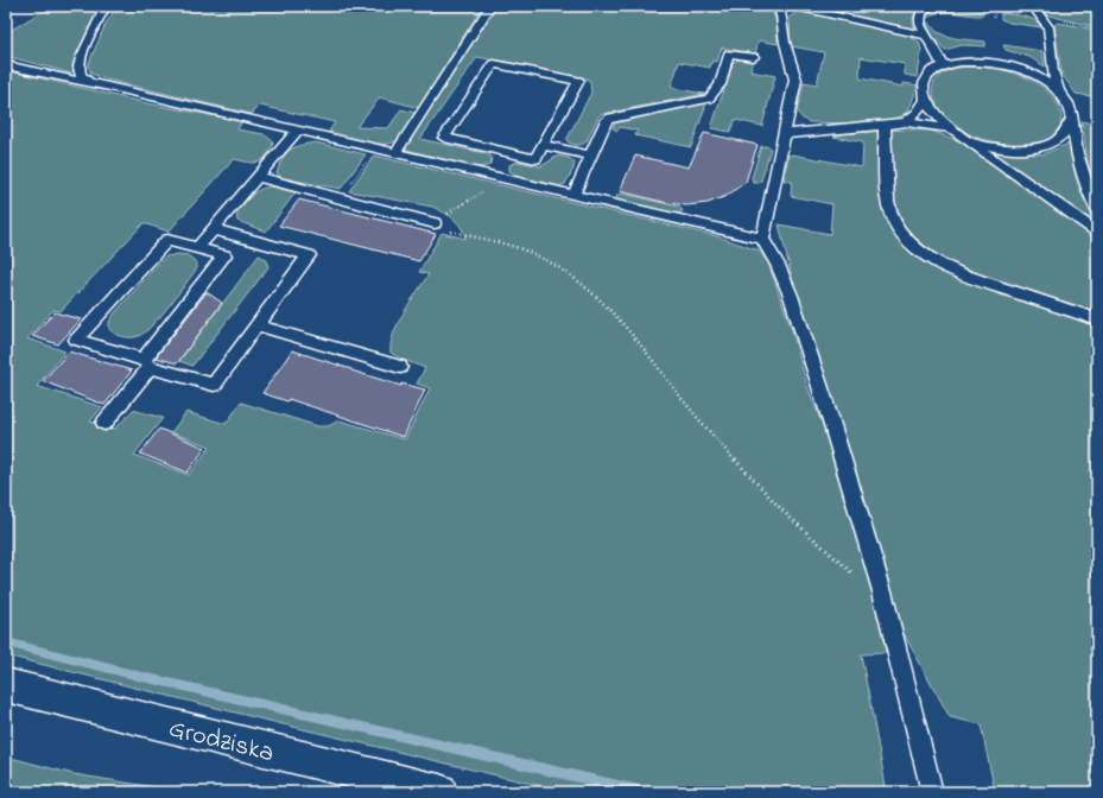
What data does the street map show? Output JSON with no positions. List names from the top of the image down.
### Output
{
  "streets": {
    "main road": ["Grodziska"]
  }
}
